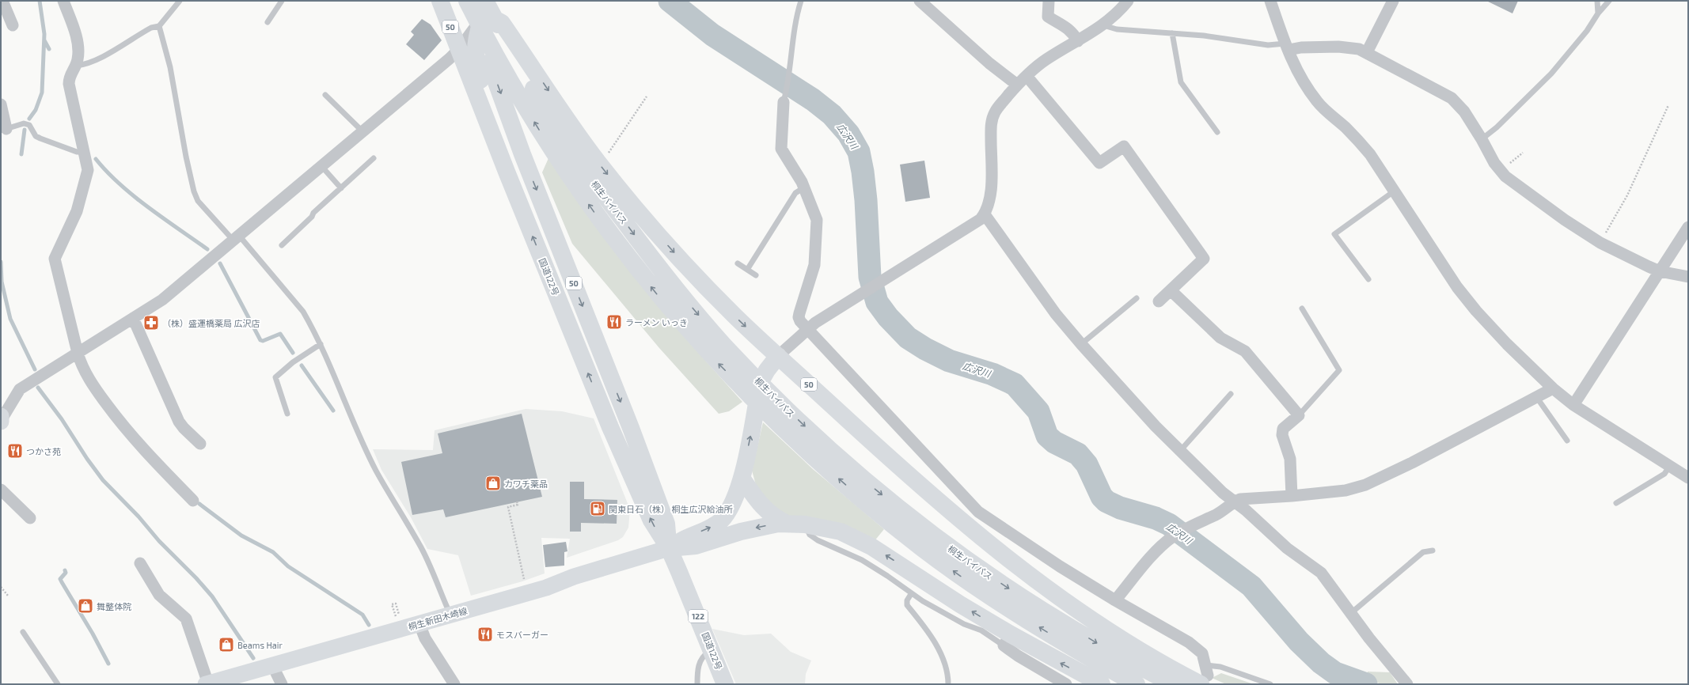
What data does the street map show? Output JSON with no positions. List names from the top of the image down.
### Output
{
  "streets": {
    "highway": [
      "50",
      "桐生バイパス",
      "国道122号",
      "122"
    ],
    "main road": ["桐生新田木崎線"]
  },
  "crossings": [
    ["50", "桐生バイパス"],
    ["50", "国道122号"],
    ["桐生バイパス", "国道122号"],
    ["国道122号", "桐生新田木崎線"]
  ],
  "water": ["広沢川"],
  "places": {
    "restaurant": ["ラーメン いっき", "つかさ苑", "モスバーガー"],
    "pharmacy": ["（株）盛運橋薬局 広沢店"],
    "shop": ["カワチ薬品", "舞整体院", "Beams Hair"],
    "fuel station": ["関東日石（株） 桐生広沢給油所"]
  }
}
